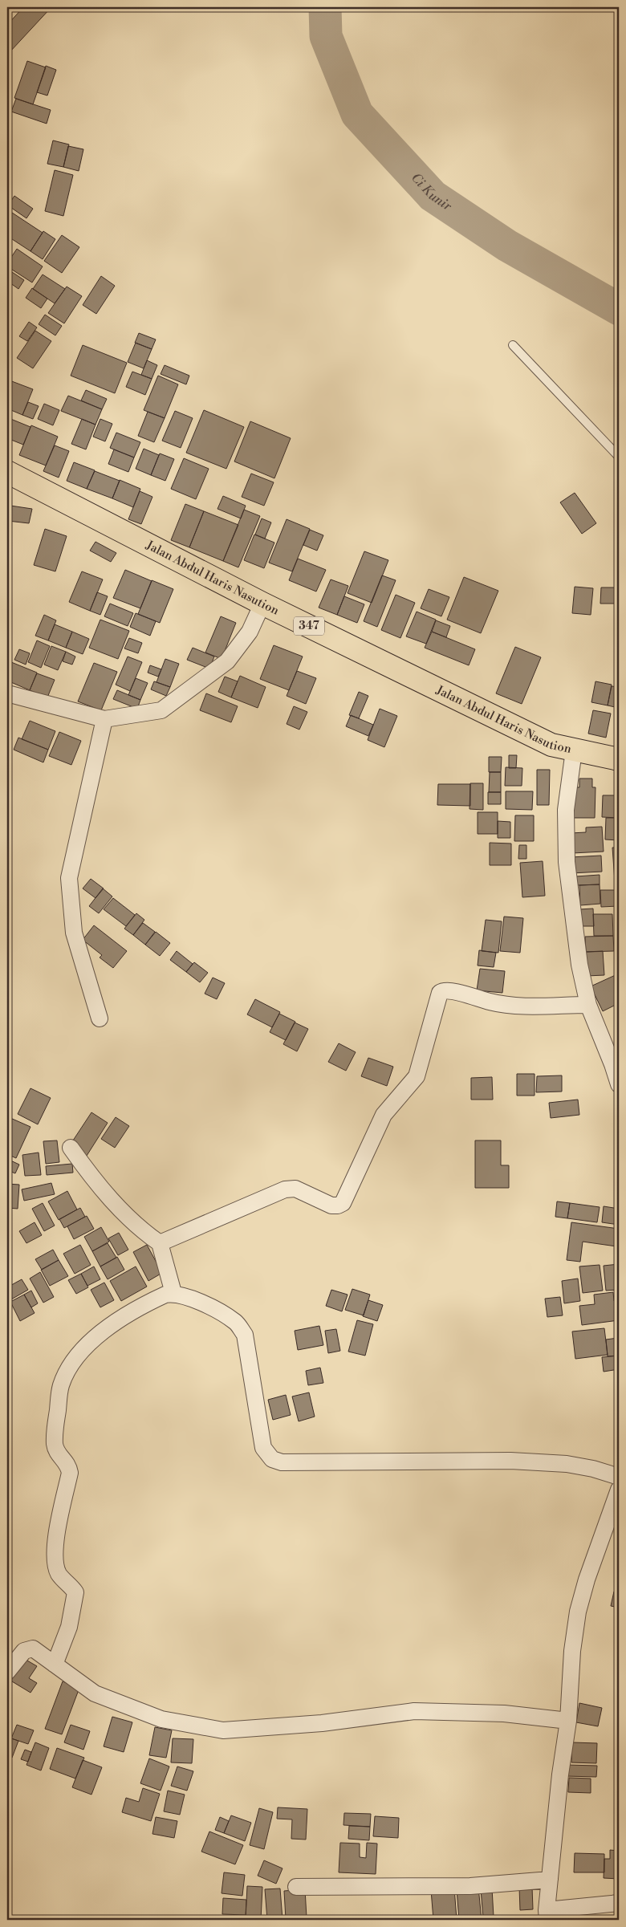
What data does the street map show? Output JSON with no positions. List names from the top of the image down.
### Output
{
  "streets": {
    "main road": ["Jalan Abdul Haris Nasution", "347"]
  },
  "water": ["Ci Kunir"]
}
